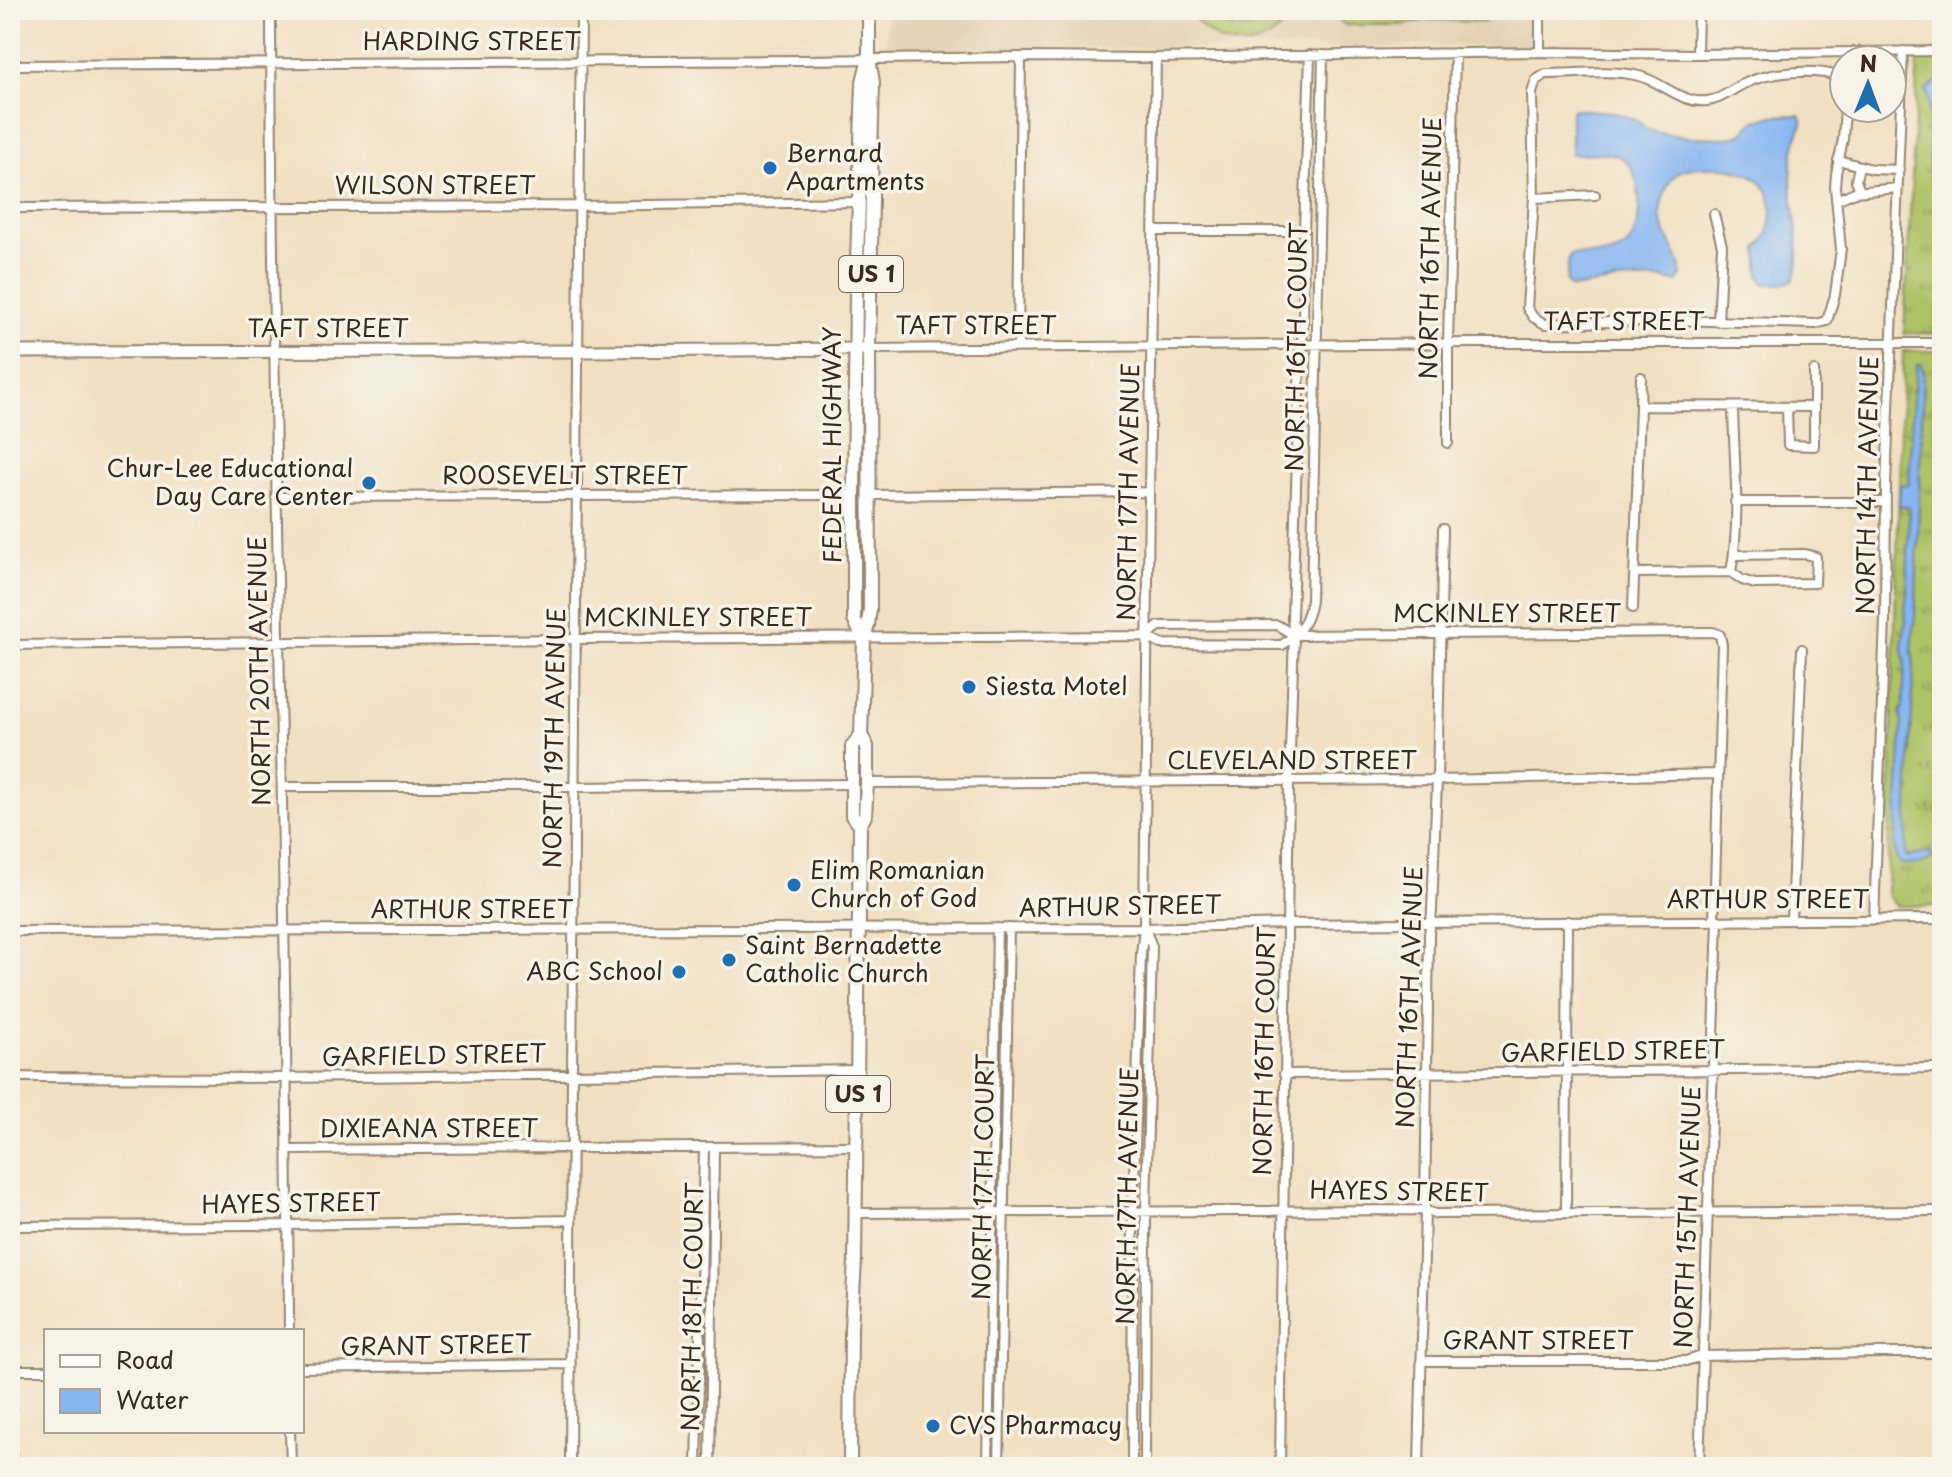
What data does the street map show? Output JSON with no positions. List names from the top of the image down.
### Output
{
  "streets": {
    "main road": ["US 1", "FEDERAL HIGHWAY"],
    "street": [
      "HARDING STREET",
      "WILSON STREET",
      "NORTH 16TH AVENUE",
      "TAFT STREET",
      "NORTH 16TH COURT",
      "ROOSEVELT STREET",
      "NORTH 14TH AVENUE",
      "NORTH 17TH AVENUE",
      "MCKINLEY STREET",
      "NORTH 20TH AVENUE",
      "NORTH 19TH AVENUE",
      "CLEVELAND STREET",
      "ARTHUR STREET",
      "GARFIELD STREET",
      "DIXIEANA STREET",
      "NORTH 17TH COURT",
      "HAYES STREET",
      "NORTH 15TH AVENUE",
      "NORTH 18TH COURT",
      "GRANT STREET"
    ]
  },
  "crossings": [
    ["HARDING STREET", "NORTH 16TH AVENUE"],
    ["HARDING STREET", "NORTH 16TH COURT"],
    ["HARDING STREET", "FEDERAL HIGHWAY"],
    ["HARDING STREET", "NORTH 17TH AVENUE"],
    ["HARDING STREET", "NORTH 20TH AVENUE"],
    ["HARDING STREET", "NORTH 19TH AVENUE"],
    ["WILSON STREET", "FEDERAL HIGHWAY"],
    ["WILSON STREET", "NORTH 20TH AVENUE"],
    ["WILSON STREET", "NORTH 19TH AVENUE"],
    ["NORTH 16TH AVENUE", "TAFT STREET"],
    ["NORTH 16TH AVENUE", "MCKINLEY STREET"],
    ["NORTH 16TH AVENUE", "CLEVELAND STREET"],
    ["NORTH 16TH AVENUE", "ARTHUR STREET"],
    ["NORTH 16TH AVENUE", "GARFIELD STREET"],
    ["NORTH 16TH AVENUE", "HAYES STREET"],
    ["NORTH 16TH AVENUE", "GRANT STREET"],
    ["US 1", "FEDERAL HIGHWAY"],
    ["US 1", "ARTHUR STREET"],
    ["US 1", "GARFIELD STREET"],
    ["US 1", "DIXIEANA STREET"],
    ["US 1", "HAYES STREET"],
    ["TAFT STREET", "NORTH 16TH COURT"],
    ["TAFT STREET", "FEDERAL HIGHWAY"],
    ["TAFT STREET", "NORTH 14TH AVENUE"],
    ["TAFT STREET", "NORTH 17TH AVENUE"],
    ["TAFT STREET", "NORTH 20TH AVENUE"],
    ["TAFT STREET", "NORTH 19TH AVENUE"],
    ["NORTH 16TH COURT", "MCKINLEY STREET"],
    ["NORTH 16TH COURT", "CLEVELAND STREET"],
    ["NORTH 16TH COURT", "ARTHUR STREET"],
    ["NORTH 16TH COURT", "GARFIELD STREET"],
    ["NORTH 16TH COURT", "HAYES STREET"],
    ["FEDERAL HIGHWAY", "ROOSEVELT STREET"],
    ["FEDERAL HIGHWAY", "MCKINLEY STREET"],
    ["FEDERAL HIGHWAY", "CLEVELAND STREET"],
    ["ROOSEVELT STREET", "NORTH 20TH AVENUE"],
    ["ROOSEVELT STREET", "NORTH 19TH AVENUE"],
    ["NORTH 14TH AVENUE", "ARTHUR STREET"],
    ["NORTH 17TH AVENUE", "MCKINLEY STREET"],
    ["NORTH 17TH AVENUE", "CLEVELAND STREET"],
    ["NORTH 17TH AVENUE", "ARTHUR STREET"],
    ["NORTH 17TH AVENUE", "HAYES STREET"],
    ["MCKINLEY STREET", "NORTH 20TH AVENUE"],
    ["MCKINLEY STREET", "NORTH 19TH AVENUE"],
    ["MCKINLEY STREET", "NORTH 15TH AVENUE"],
    ["NORTH 20TH AVENUE", "ARTHUR STREET"],
    ["NORTH 20TH AVENUE", "GARFIELD STREET"],
    ["NORTH 20TH AVENUE", "DIXIEANA STREET"],
    ["NORTH 20TH AVENUE", "HAYES STREET"],
    ["NORTH 19TH AVENUE", "ARTHUR STREET"],
    ["NORTH 19TH AVENUE", "GARFIELD STREET"],
    ["NORTH 19TH AVENUE", "DIXIEANA STREET"],
    ["NORTH 19TH AVENUE", "HAYES STREET"],
    ["NORTH 19TH AVENUE", "GRANT STREET"],
    ["CLEVELAND STREET", "NORTH 15TH AVENUE"],
    ["ARTHUR STREET", "NORTH 17TH COURT"],
    ["ARTHUR STREET", "NORTH 15TH AVENUE"],
    ["GARFIELD STREET", "NORTH 15TH AVENUE"],
    ["DIXIEANA STREET", "NORTH 18TH COURT"],
    ["NORTH 17TH COURT", "HAYES STREET"],
    ["HAYES STREET", "NORTH 15TH AVENUE"],
    ["NORTH 15TH AVENUE", "GRANT STREET"]
  ],
  "places": [
    "Bernard Apartments",
    "Chur-Lee Educational Day Care Center",
    "Siesta Motel",
    "Elim Romanian Church of God",
    "Saint Bernadette Catholic Church",
    "ABC School",
    "CVS Pharmacy"
  ],
  "legend": ["Road", "Water"],
  "north": "top"
}
